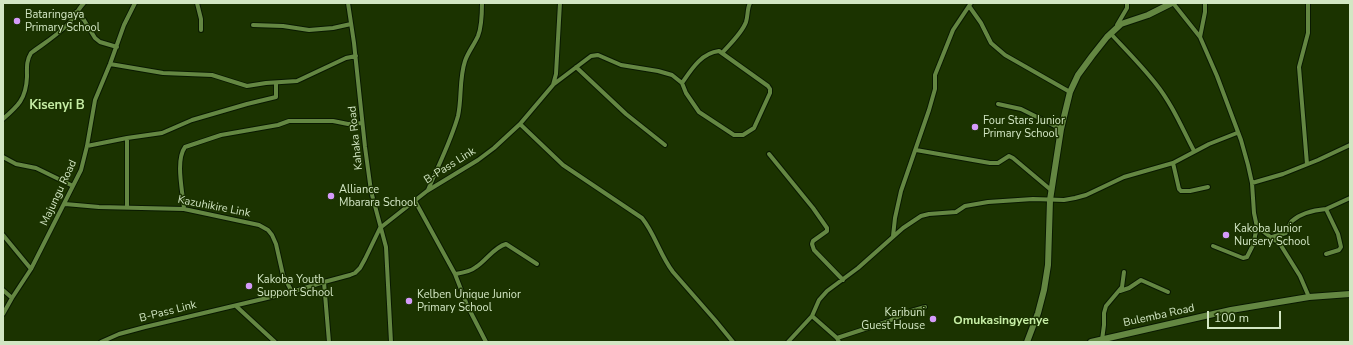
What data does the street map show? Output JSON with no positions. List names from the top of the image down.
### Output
{
  "streets": {
    "street": [
      "Kahaka Road",
      "B-Pass Link",
      "Majungu Road",
      "Kazuhikire Link",
      "Bulemba Road"
    ]
  },
  "crossings": [
    ["Kahaka Road", "B-Pass Link"],
    ["B-Pass Link", "Kazuhikire Link"],
    ["Majungu Road", "Kazuhikire Link"]
  ],
  "districts": ["Kisenyi B", "Omukasingyenye"],
  "places": [
    "Bataringaya Primary School",
    "Four Stars Junior Primary School",
    "Alliance Mbarara School",
    "Kakoba Junior Nursery School",
    "Kakoba Youth Support School",
    "Kelben Unique Junior Primary School",
    "Karibuni Guest House"
  ],
  "scale_bar": "100 m"
}
